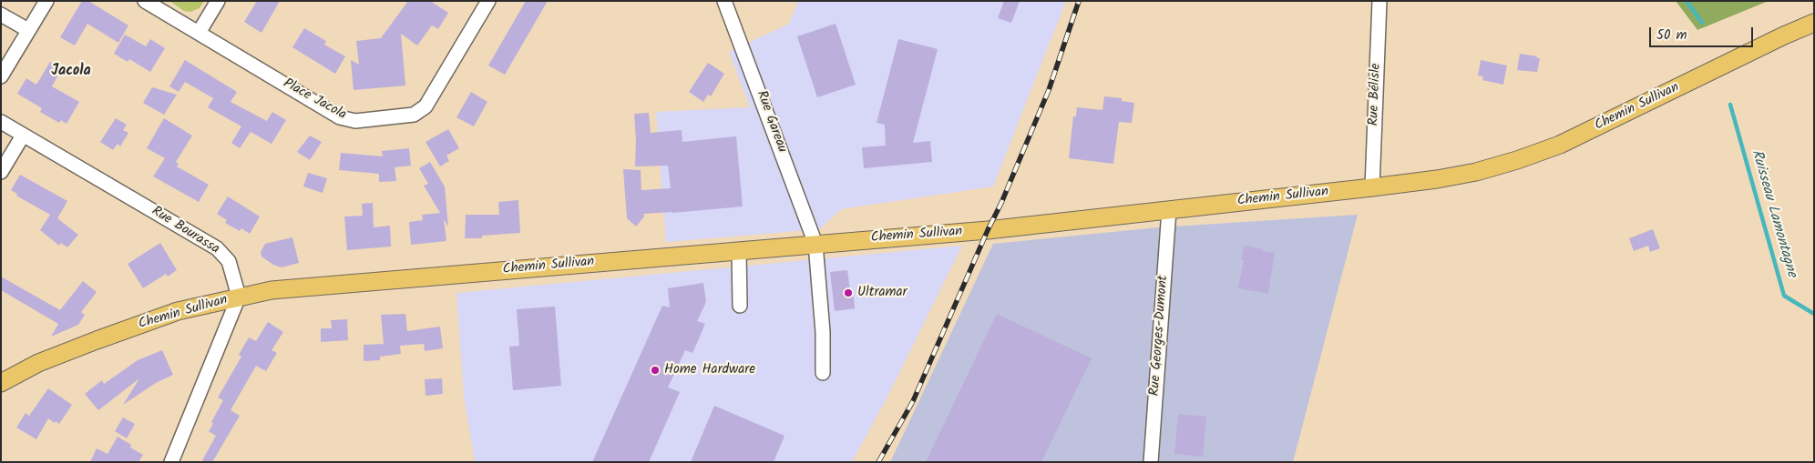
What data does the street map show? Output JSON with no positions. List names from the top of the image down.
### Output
{
  "streets": {
    "main road": ["Chemin Sullivan"],
    "street": [
      "Rue Bélisle",
      "Place Jacola",
      "Rue Gareau",
      "Rue Bourassa",
      "Rue Georges-Dumont"
    ]
  },
  "crossings": [
    ["Rue Bélisle", "Chemin Sullivan"],
    ["Chemin Sullivan", "Rue Gareau"],
    ["Chemin Sullivan", "Rue Bourassa"],
    ["Chemin Sullivan", "Rue Georges-Dumont"]
  ],
  "districts": ["Jacola"],
  "water": ["Ruisseau Lamontagne"],
  "places": ["Ultramar", "Home Hardware"],
  "scale_bar": "50 m"
}
